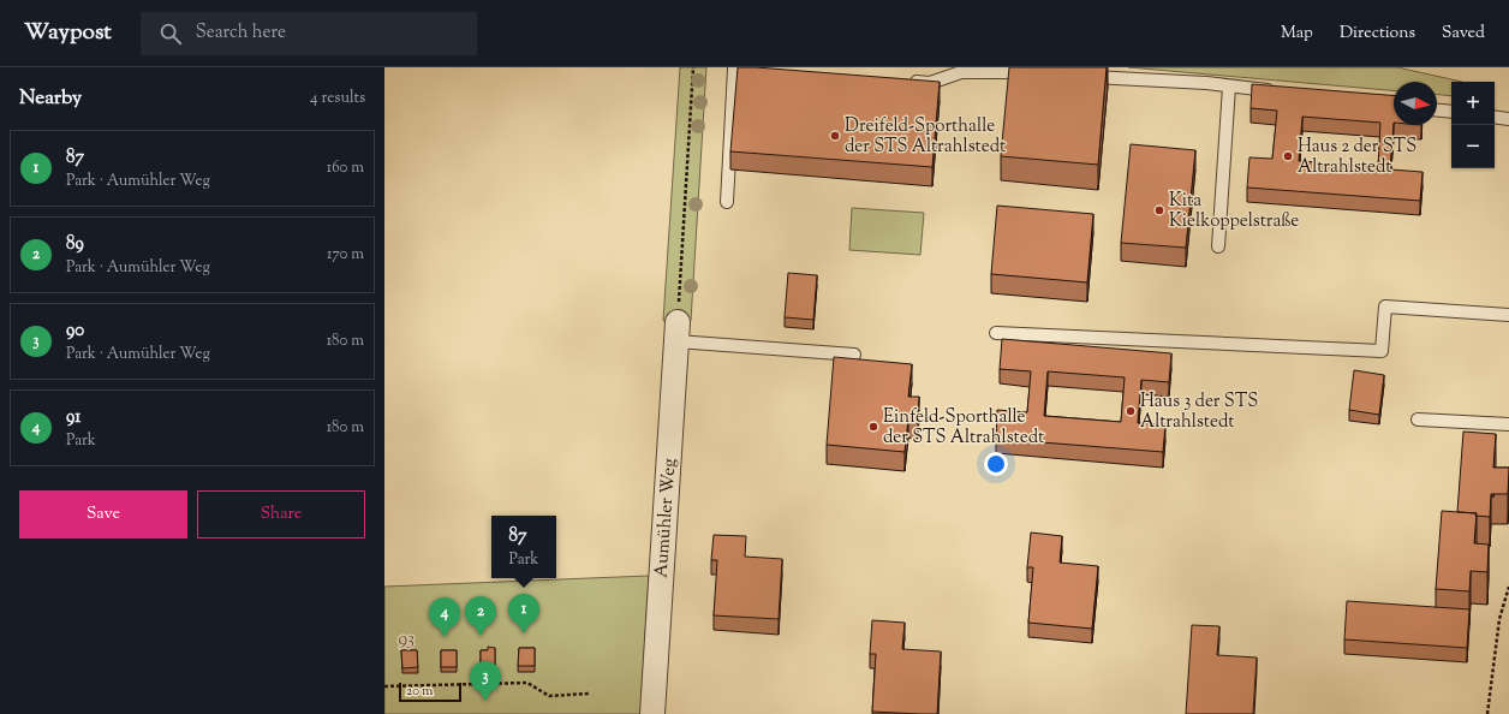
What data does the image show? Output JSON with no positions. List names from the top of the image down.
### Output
{
  "streets": {
    "street": ["Aumühler Weg"]
  },
  "parks": ["93"],
  "places": [
    "Dreifeld-Sporthalle der STS Altrahlstedt",
    "Haus 2 der STS Altrahlstedt",
    "Kita Kielkoppelstraße",
    "Haus 3 der STS Altrahlstedt",
    "Einfeld-Sporthalle der STS Altrahlstedt"
  ],
  "scale_bar": "20 m",
  "north": "right",
  "page": {
    "header": "Waypost",
    "search": "Search here",
    "nav": ["Map", "Directions", "Saved"],
    "heading": ["Nearby", "4 results"],
    "map_buttons": ["+", "−"],
    "list": [
      {
        "mark": "1",
        "name": "87",
        "note": "Park · Aumühler Weg",
        "value": "160 m"
      },
      {
        "mark": "2",
        "name": "89",
        "note": "Park · Aumühler Weg",
        "value": "170 m"
      },
      {
        "mark": "3",
        "name": "90",
        "note": "Park · Aumühler Weg",
        "value": "180 m"
      },
      {
        "mark": "4",
        "name": "91",
        "note": "Park",
        "value": "180 m"
      }
    ],
    "buttons": ["Save", "Share"],
    "popup": ["87", "Park"],
    "pins": [
      "1",
      "2",
      "4",
      "3"
    ],
    "scale": "20 m"
  }
}
